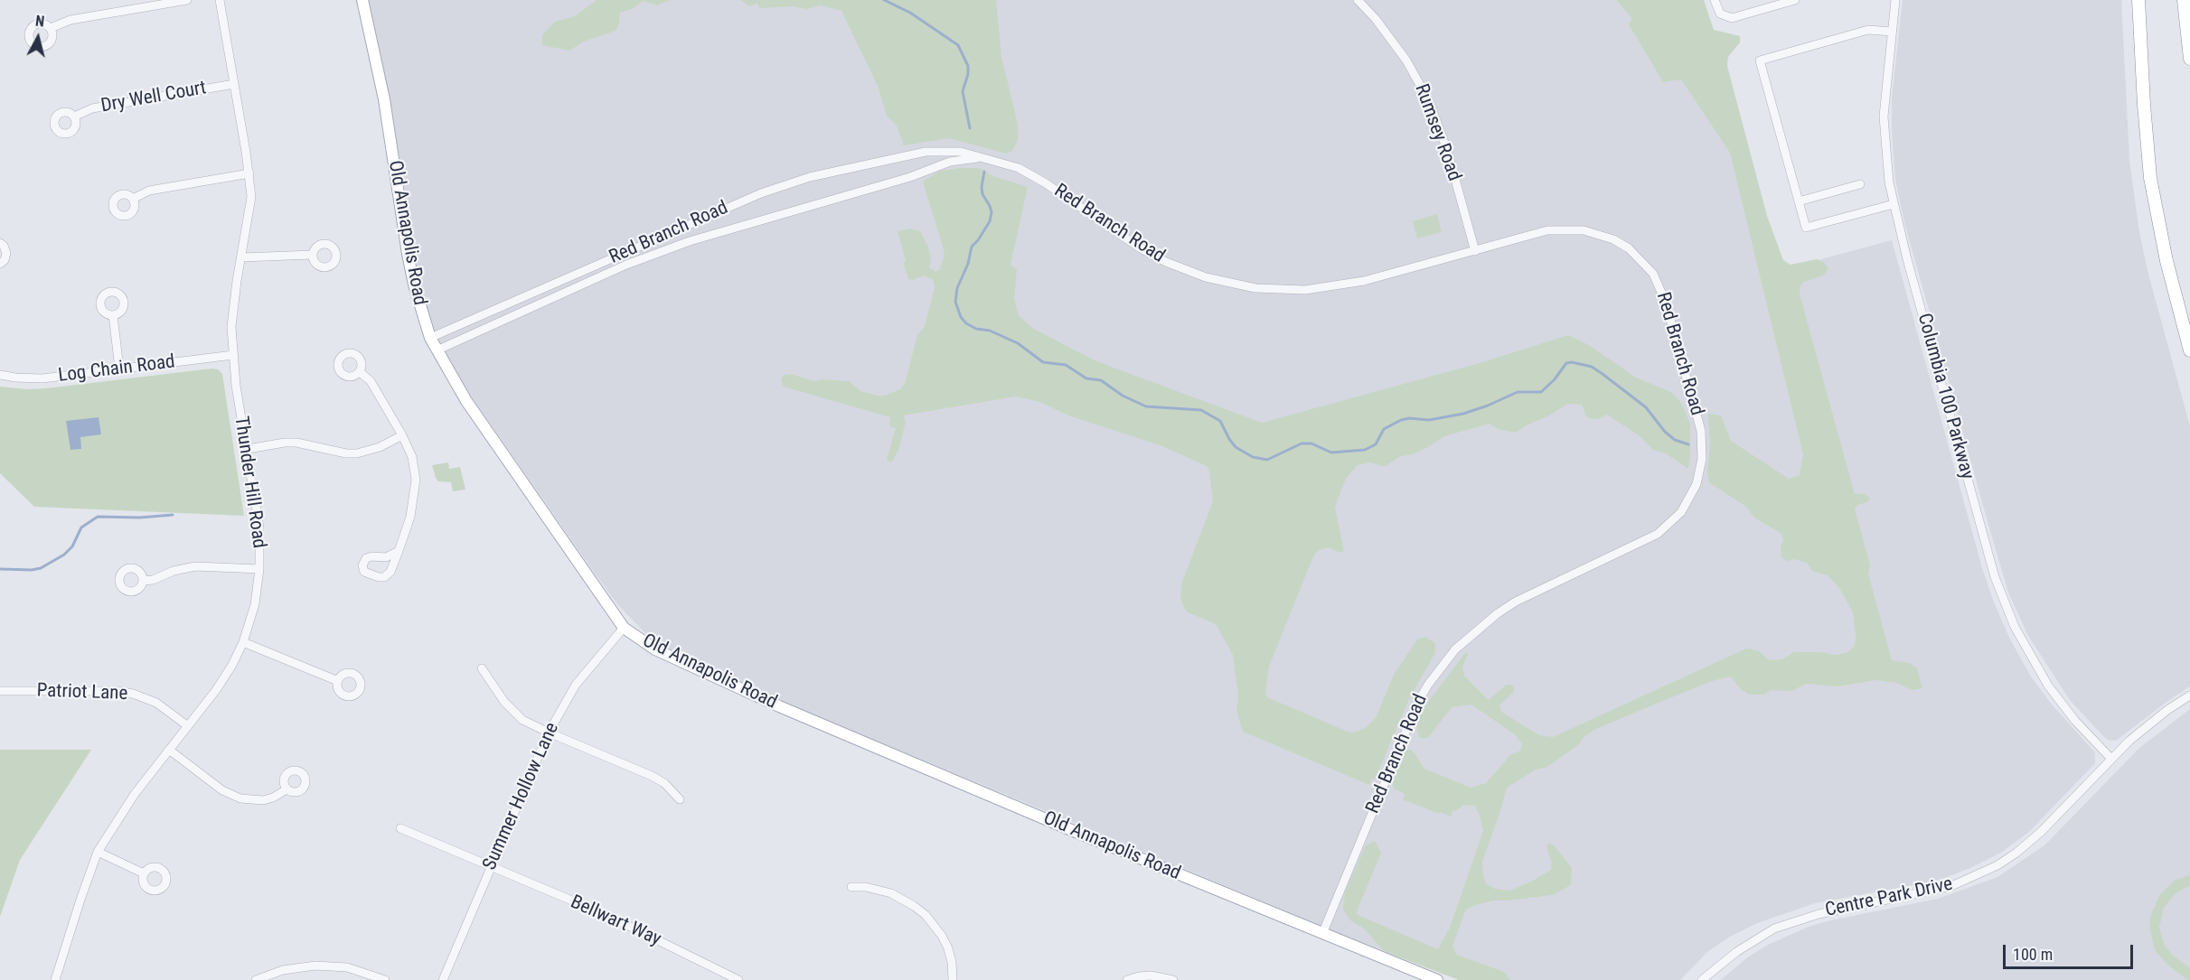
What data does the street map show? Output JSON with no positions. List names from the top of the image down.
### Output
{
  "streets": {
    "main road": ["Old Annapolis Road"],
    "street": [
      "Dry Well Court",
      "Rumsey Road",
      "Red Branch Road",
      "Log Chain Road",
      "Columbia 100 Parkway",
      "Thunder Hill Road",
      "Patriot Lane",
      "Summer Hollow Lane",
      "Centre Park Drive",
      "Bellwart Way"
    ]
  },
  "crossings": [
    ["Dry Well Court", "Thunder Hill Road"],
    ["Rumsey Road", "Red Branch Road"],
    ["Red Branch Road", "Old Annapolis Road"],
    ["Old Annapolis Road", "Summer Hollow Lane"],
    ["Log Chain Road", "Thunder Hill Road"],
    ["Columbia 100 Parkway", "Centre Park Drive"],
    ["Thunder Hill Road", "Patriot Lane"],
    ["Summer Hollow Lane", "Bellwart Way"]
  ],
  "scale_bar": "100 m",
  "north": "top"
}
